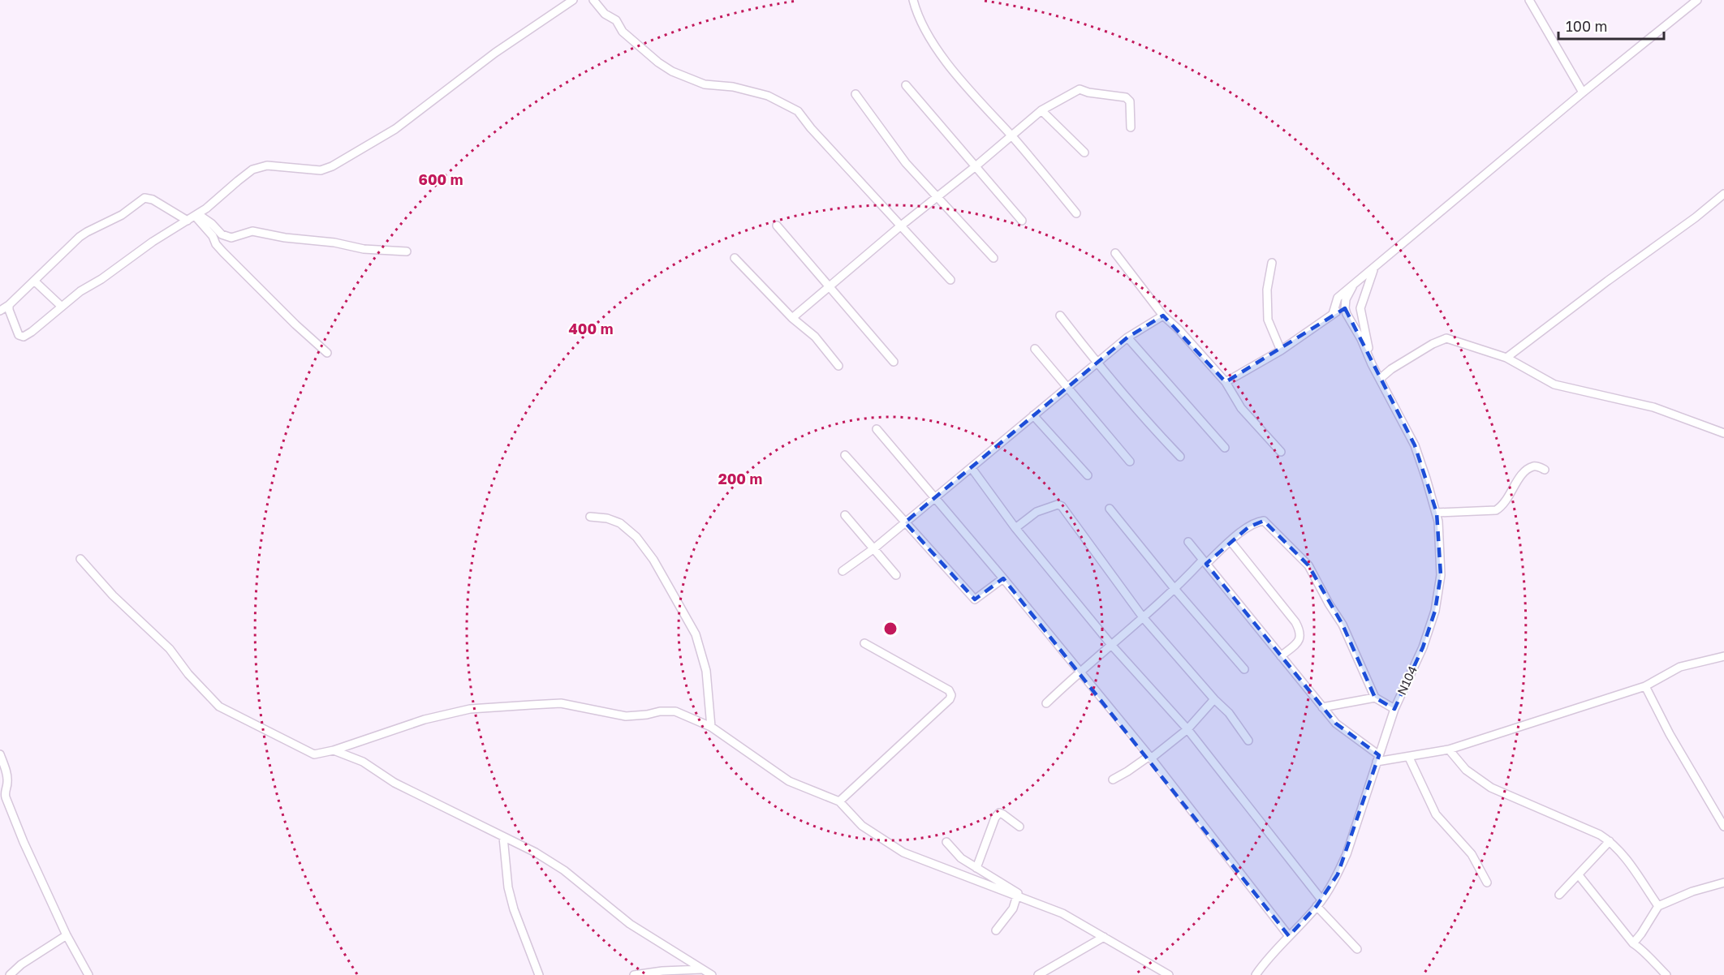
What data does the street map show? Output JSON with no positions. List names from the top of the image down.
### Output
{
  "streets": {
    "street": ["N104"]
  },
  "scale_bar": "100 m",
  "rings": ["600 m", "400 m", "200 m"]
}
